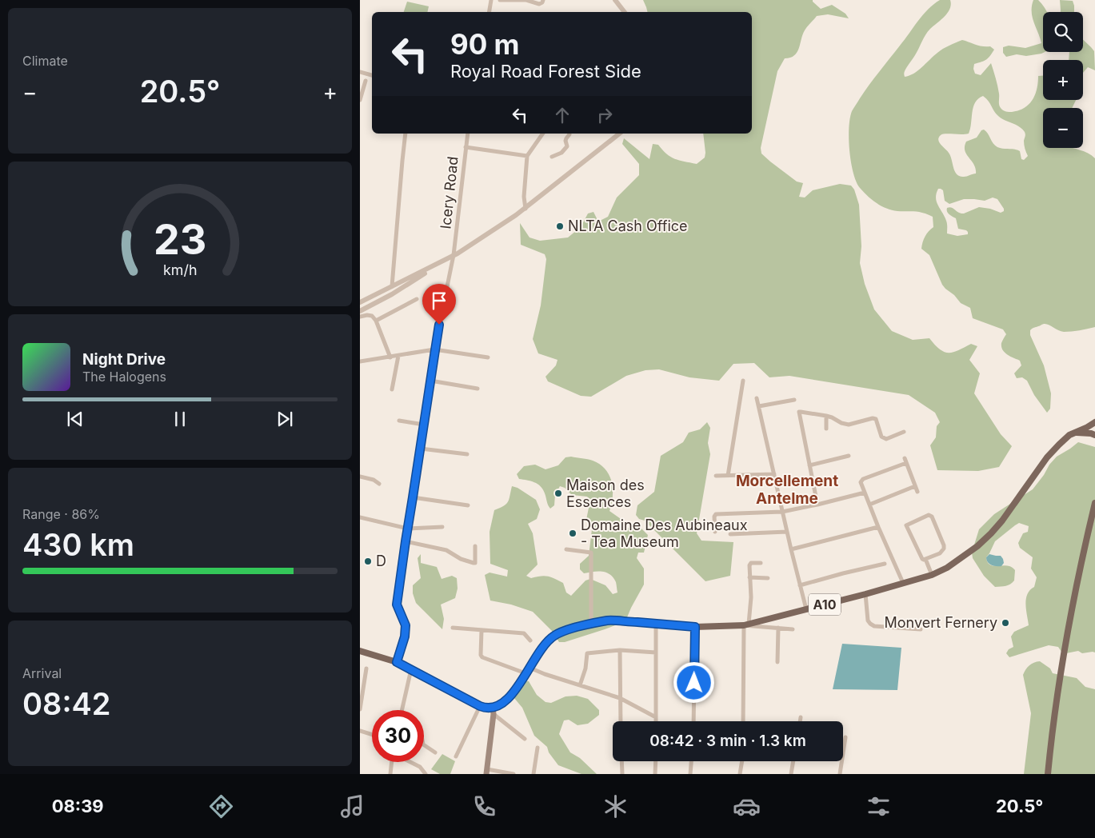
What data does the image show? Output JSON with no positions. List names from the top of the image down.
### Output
{
  "streets": {
    "main road": ["A10"],
    "street": ["Icery Road"]
  },
  "crossings": [
    ["Icery Road", "A10"]
  ],
  "districts": ["Morcellement Antelme"],
  "places": [
    "NLTA Cash Office",
    "Maison des Essences",
    "Domaine Des Aubineaux - Tea Museum",
    "D",
    "Monvert Fernery"
  ],
  "page": {
    "tile": [
      "Climate",
      ["Range · 86%", "430 km"],
      ["Arrival", "08:42"]
    ],
    "map_buttons": ["+", "−"],
    "turn": ["90 m", "Royal Road Forest Side"],
    "heat": ["−", "20.5°", "+"],
    "song": ["Night Drive", "The Halogens"],
    "limit": "30",
    "trip": "08:42 · 3 min · 1.3 km",
    "tabs": ["08:39", "20.5°"],
    "gauge": ["23", "km/h"]
  }
}
